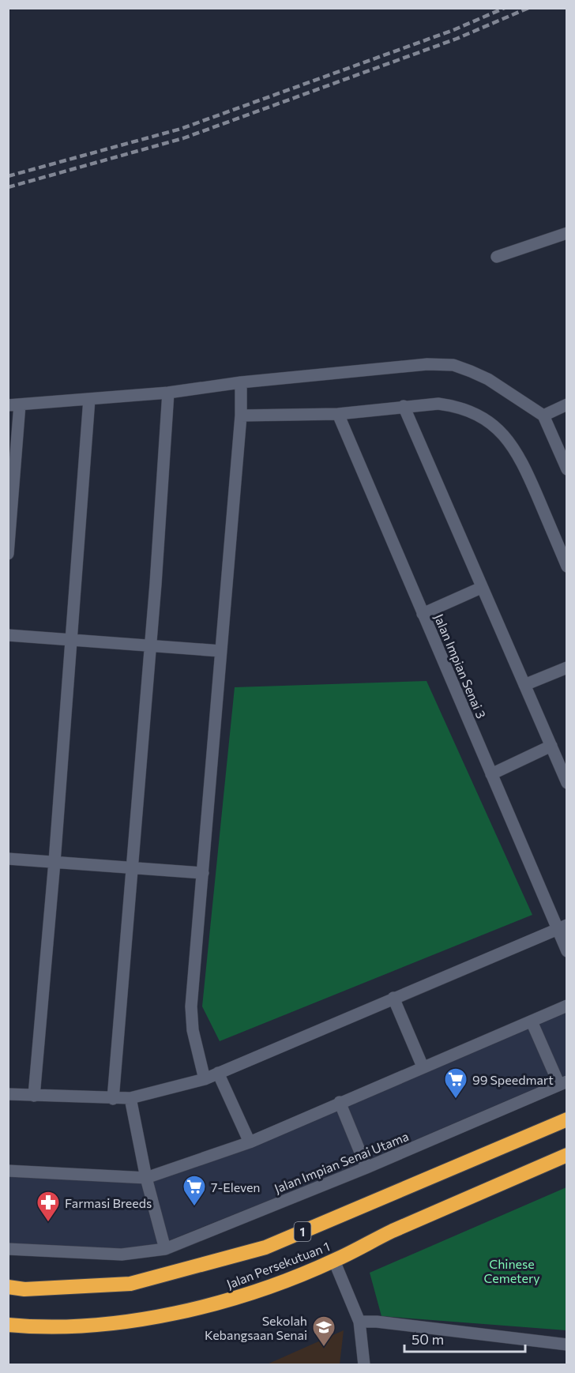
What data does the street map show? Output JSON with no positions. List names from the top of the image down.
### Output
{
  "streets": {
    "highway": ["1", "Jalan Persekutuan 1"],
    "street": ["Jalan Impian Senai 3", "Jalan Impian Senai Utama"]
  },
  "parks": ["Chinese Cemetery"],
  "places": {
    "supermarket": ["99 Speedmart", "7-Eleven"],
    "pharmacy": ["Farmasi Breeds"],
    "school or university": ["Sekolah Kebangsaan Senai"]
  },
  "scale_bar": "50 m"
}
